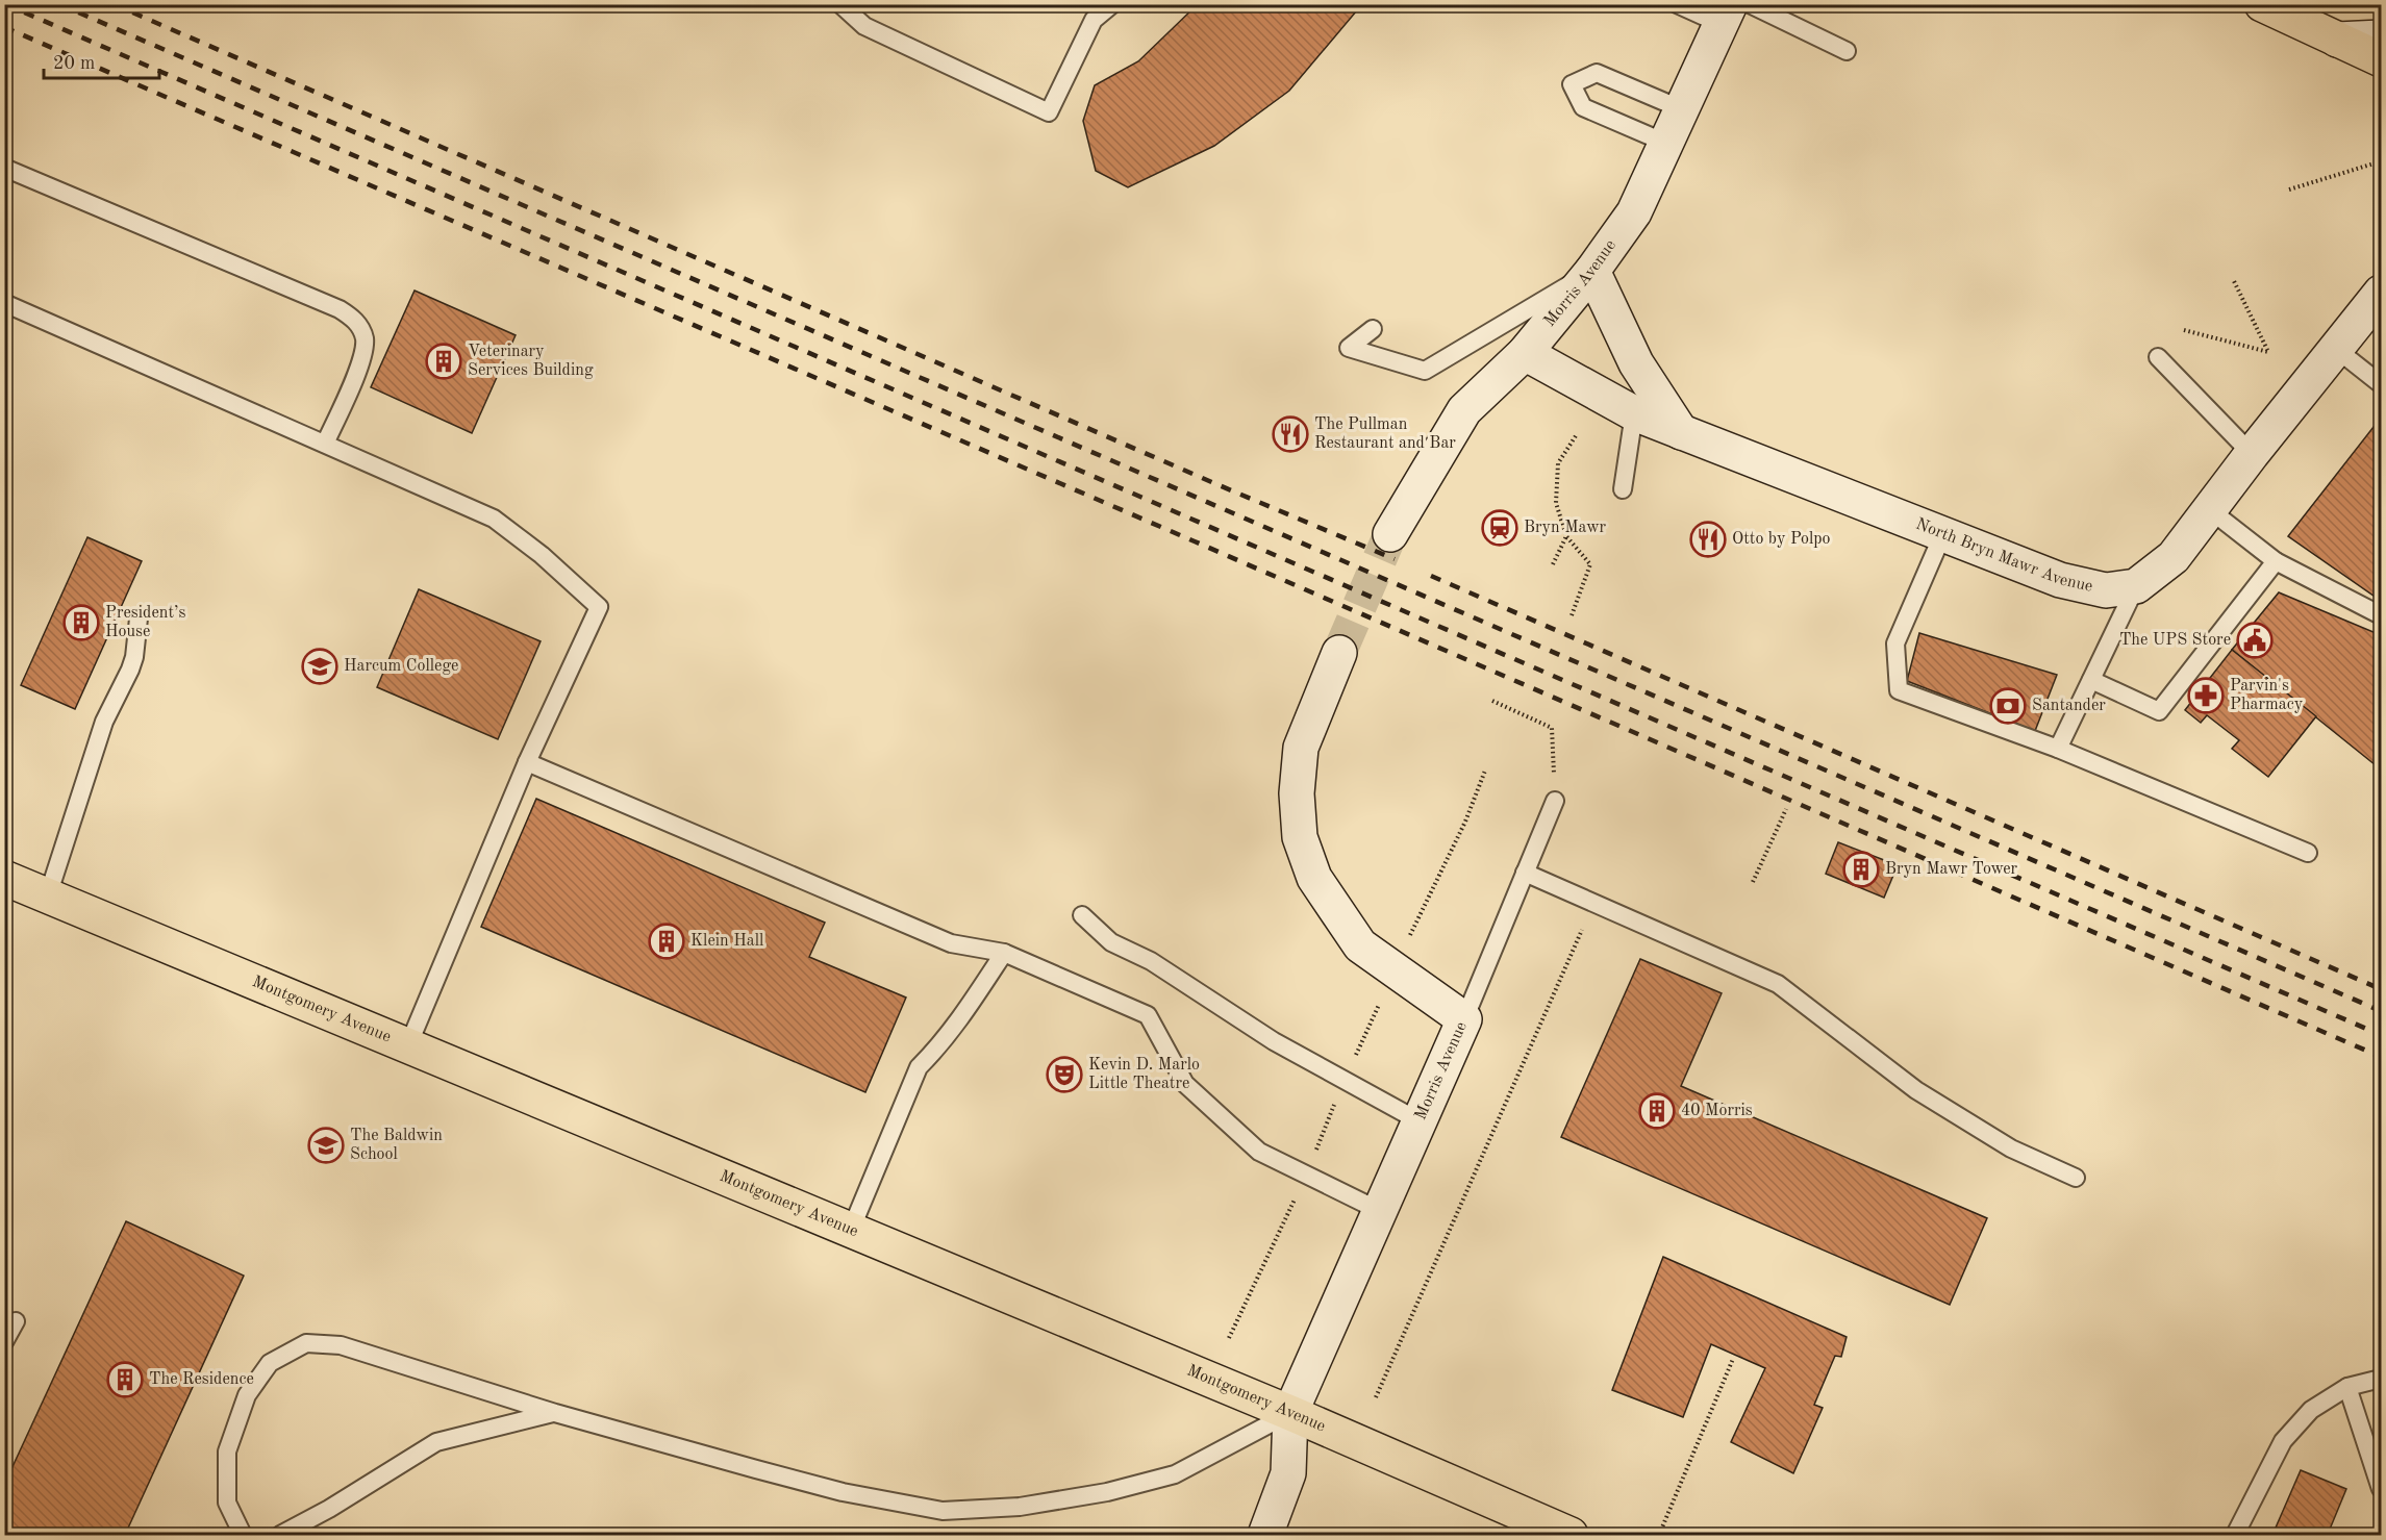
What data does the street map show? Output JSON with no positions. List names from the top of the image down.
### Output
{
  "streets": {
    "main road": ["Montgomery Avenue"],
    "street": ["Morris Avenue", "North Bryn Mawr Avenue"]
  },
  "crossings": [
    ["Morris Avenue", "North Bryn Mawr Avenue"],
    ["Morris Avenue", "Montgomery Avenue"]
  ],
  "places": {
    "building": [
      "Veterinary Services Building",
      "President’s House",
      "Bryn Mawr Tower",
      "Klein Hall",
      "40 Morris",
      "The Residence"
    ],
    "restaurant": ["The Pullman Restaurant and Bar", "Otto by Polpo"],
    "station": ["Bryn Mawr"],
    "public building": ["The UPS Store"],
    "school or university": ["Harcum College", "The Baldwin School"],
    "pharmacy": ["Parvin's Pharmacy"],
    "bank": ["Santander"],
    "theatre": ["Kevin D. Marlo Little Theatre"]
  },
  "scale_bar": "20 m"
}
